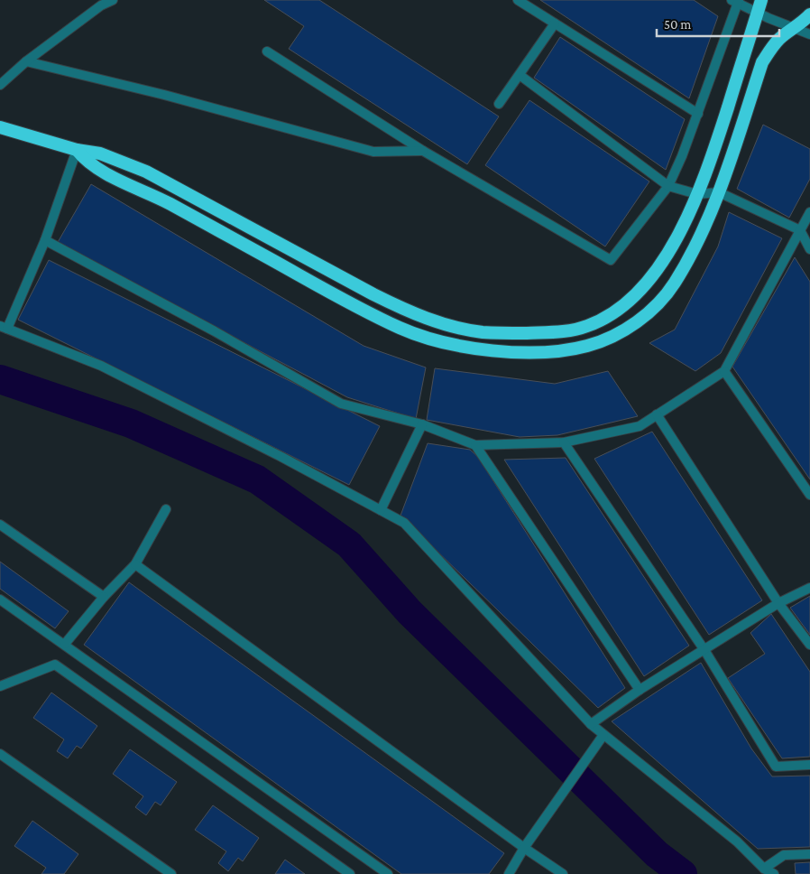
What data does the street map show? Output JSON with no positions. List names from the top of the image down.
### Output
{
  "scale_bar": "50 m"
}
